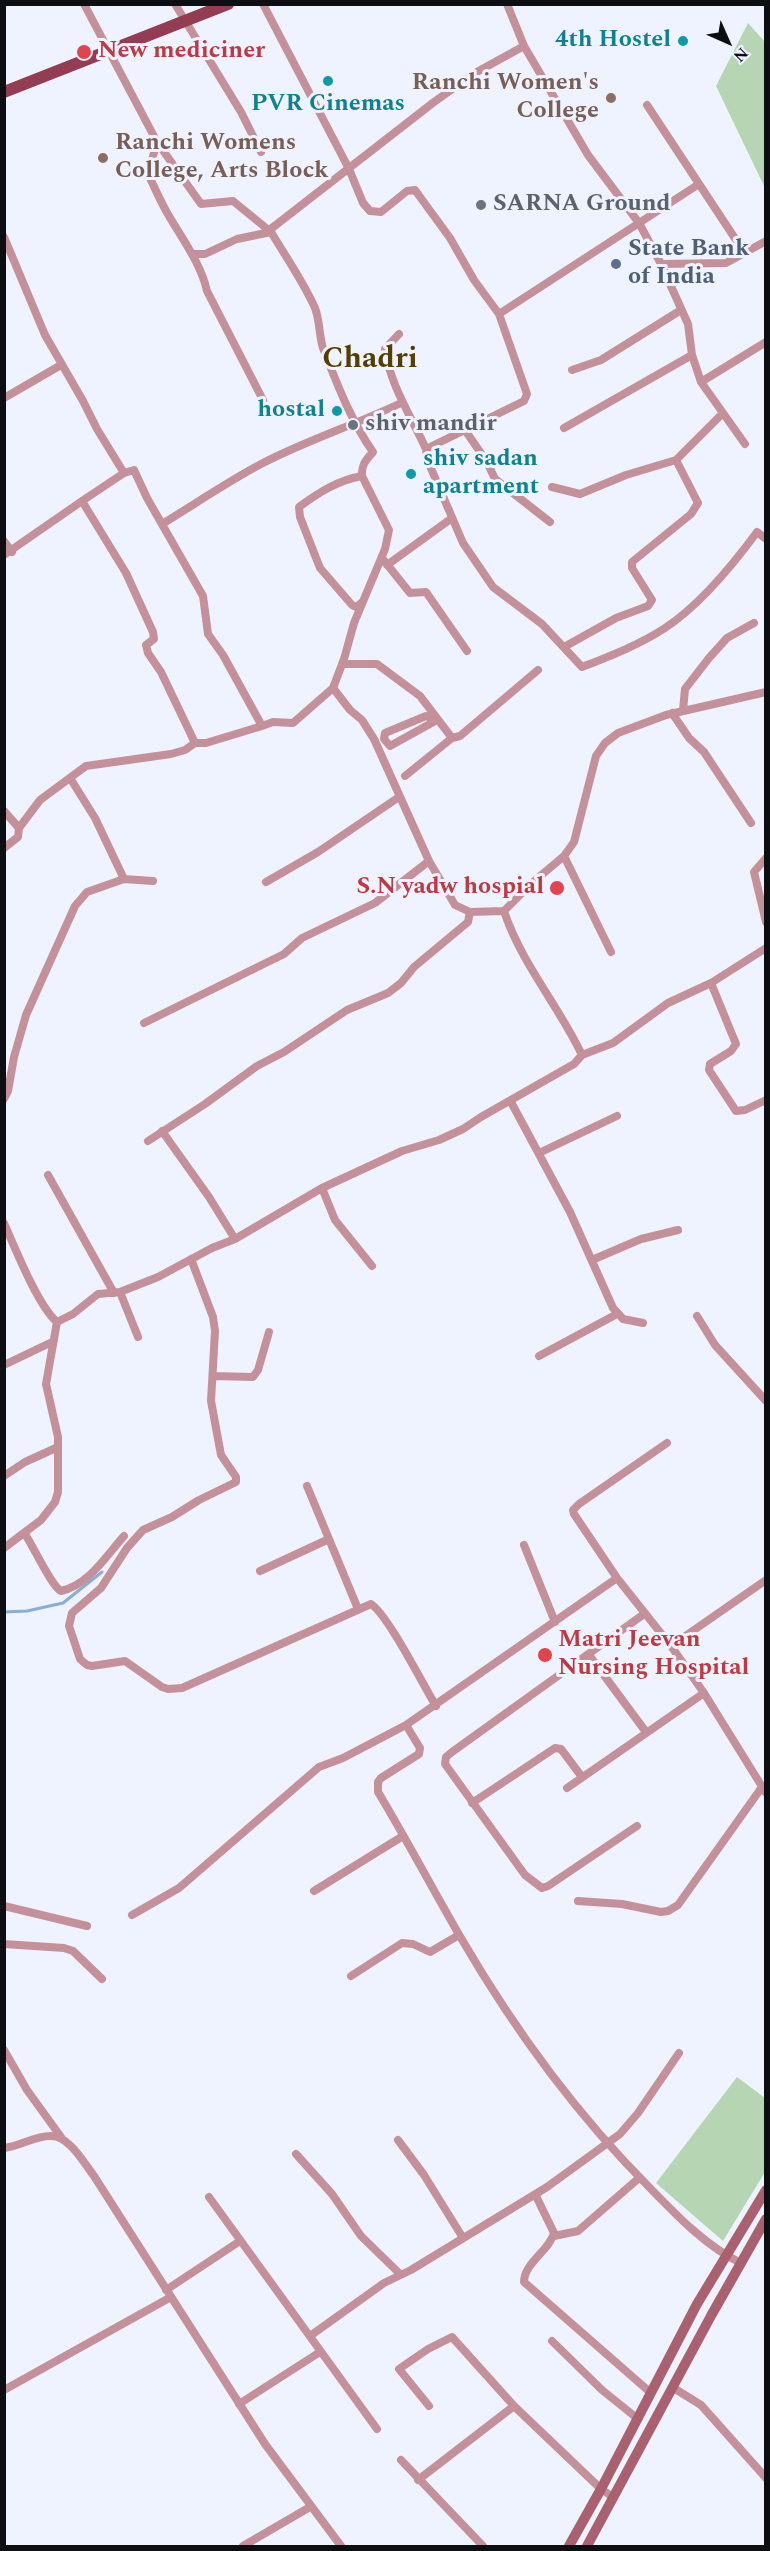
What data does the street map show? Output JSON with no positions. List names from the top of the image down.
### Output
{
  "districts": ["Chadri"],
  "places": [
    "4th Hostel",
    "New mediciner",
    "PVR Cinemas",
    "Ranchi Women's College",
    "Ranchi Womens College, Arts Block",
    "SARNA Ground",
    "State Bank of India",
    "hostal",
    "shiv mandir",
    "shiv sadan apartment",
    "S.N yadw hospial",
    "Matri Jeevan Nursing Hospital"
  ],
  "north": "bottom right"
}
